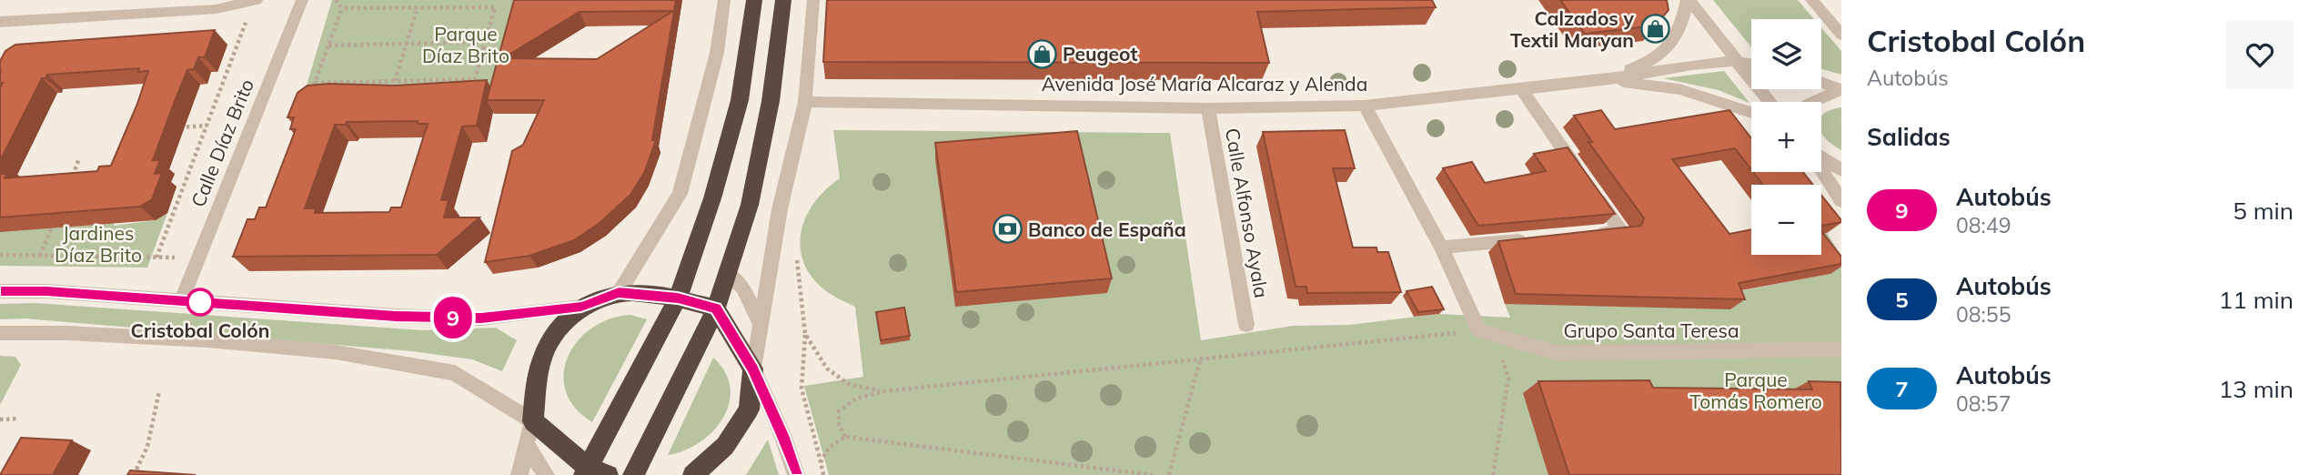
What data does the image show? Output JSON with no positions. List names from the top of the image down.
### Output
{
  "streets": {
    "street": [
      "Avenida José María Alcaraz y Alenda",
      "Calle Díaz Brito",
      "Calle Alfonso Ayala",
      "Grupo Santa Teresa"
    ]
  },
  "crossings": [
    ["Avenida José María Alcaraz y Alenda", "Calle Alfonso Ayala"]
  ],
  "parks": ["Parque Díaz Brito", "Jardines Díaz Brito", "Parque Tomás Romero"],
  "places": {
    "shop": ["Calzados y Textil Maryan", "Peugeot"],
    "bank": ["Banco de España"],
    "other": ["Cristobal Colón"]
  },
  "lines": ["bus line 9"],
  "page": {
    "on_map": "9",
    "heading": [
      ["Cristobal Colón", "Autobús"],
      "Salidas"
    ],
    "map_buttons": ["+", "−"],
    "list": [
      {
        "mark": "9",
        "name": "Autobús",
        "note": "08:49",
        "value": "5 min"
      },
      {
        "mark": "5",
        "name": "Autobús",
        "note": "08:55",
        "value": "11 min"
      },
      {
        "mark": "7",
        "name": "Autobús",
        "note": "08:57",
        "value": "13 min"
      }
    ]
  }
}
